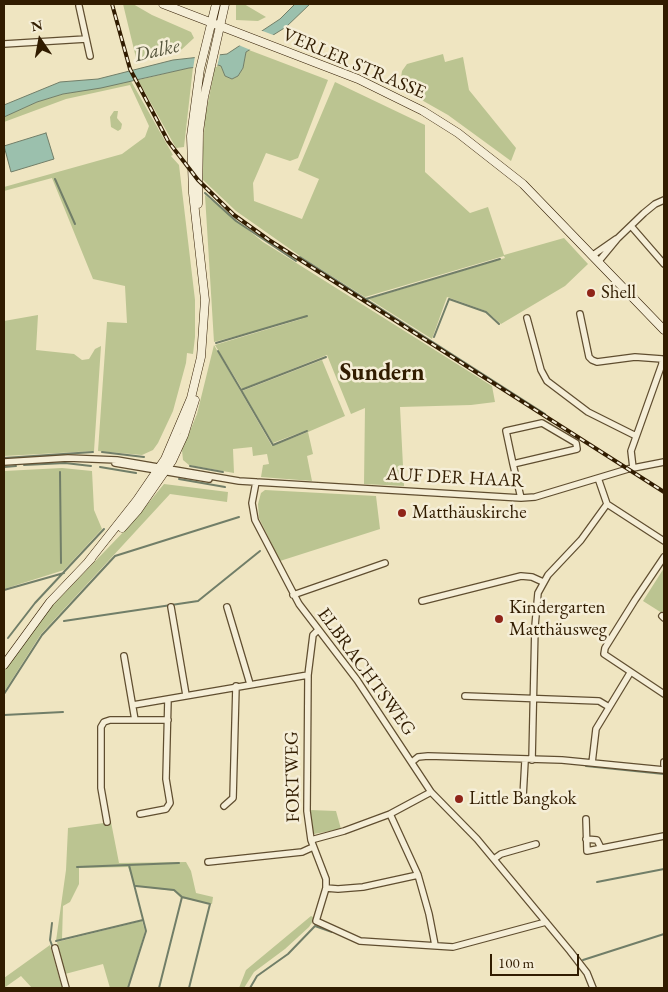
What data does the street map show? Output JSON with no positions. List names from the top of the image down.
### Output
{
  "streets": {
    "main road": ["VERLER STRASSE"],
    "street": ["AUF DER HAAR", "ELBRACHTSWEG", "FORTWEG"]
  },
  "crossings": [
    ["AUF DER HAAR", "ELBRACHTSWEG"],
    ["ELBRACHTSWEG", "FORTWEG"]
  ],
  "districts": ["Sundern"],
  "water": ["Dalke"],
  "places": [
    "Shell",
    "Matthäuskirche",
    "Kindergarten Matthäusweg",
    "Little Bangkok"
  ],
  "scale_bar": "100 m",
  "north": "top"
}
